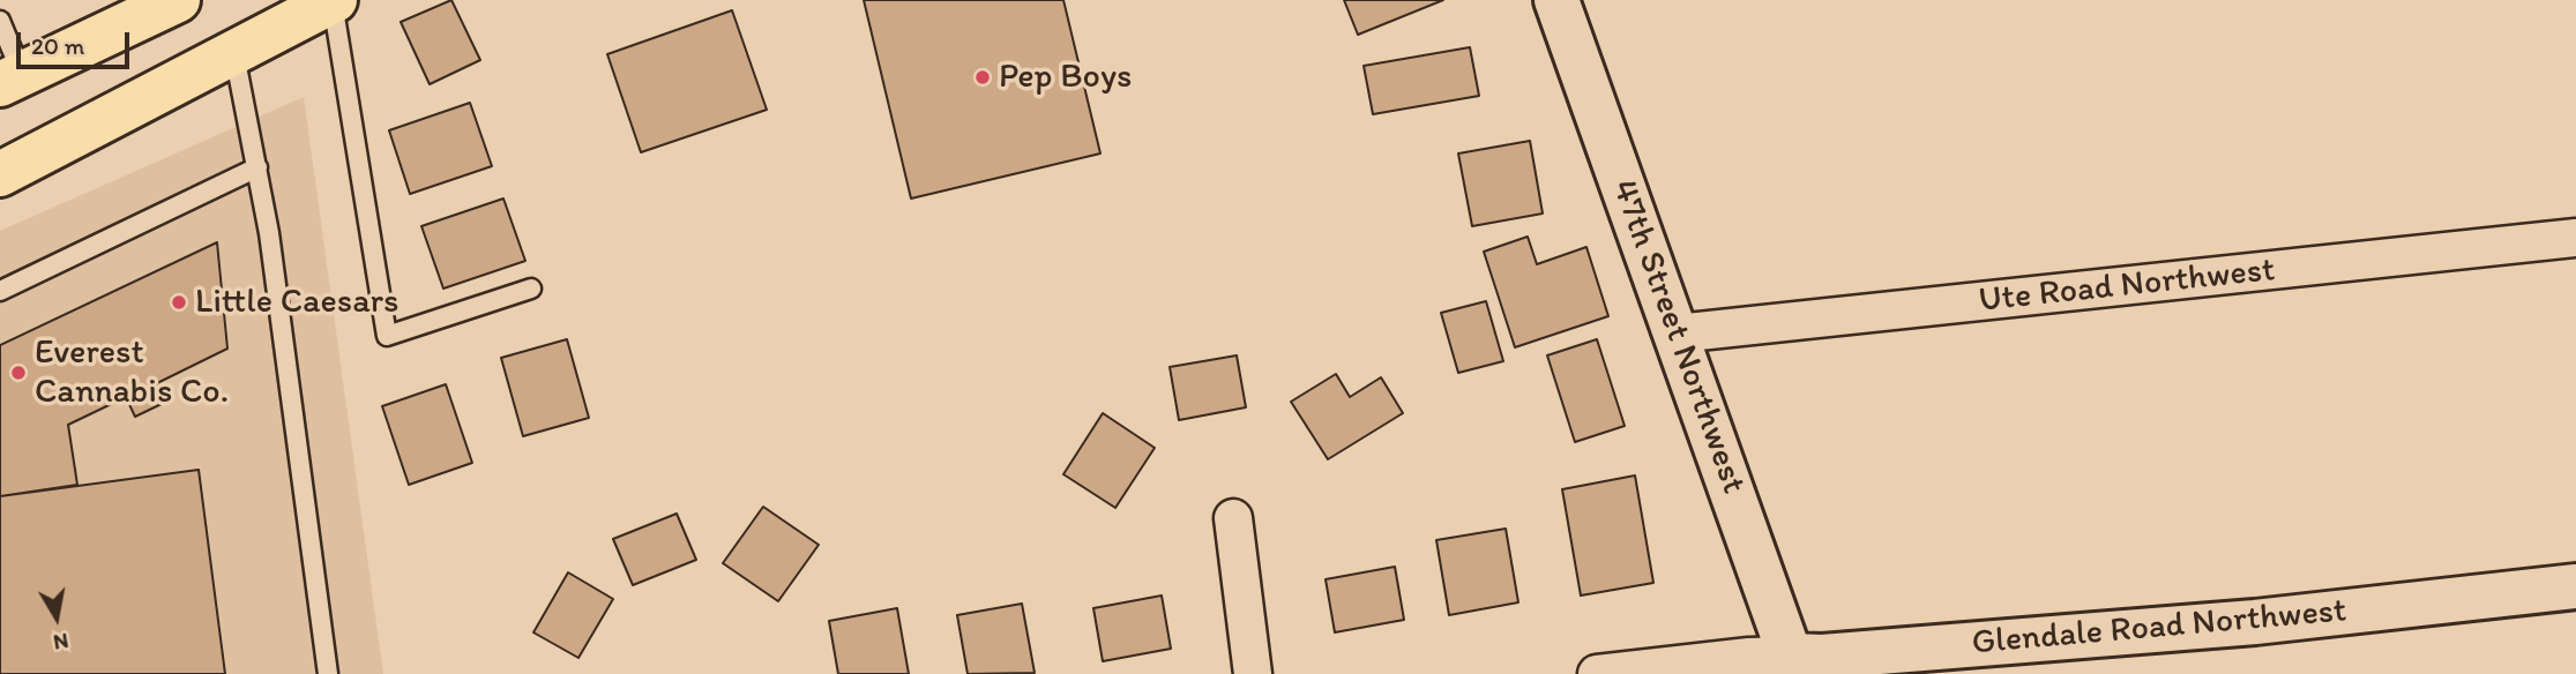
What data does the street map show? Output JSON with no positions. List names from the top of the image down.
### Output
{
  "streets": {
    "street": ["Ute Road Northwest", "47th Street Northwest", "Glendale Road Northwest"]
  },
  "crossings": [
    ["Ute Road Northwest", "47th Street Northwest"],
    ["47th Street Northwest", "Glendale Road Northwest"]
  ],
  "places": ["Pep Boys", "Little Caesars", "Everest Cannabis Co."],
  "scale_bar": "20 m",
  "north": "bottom"
}
